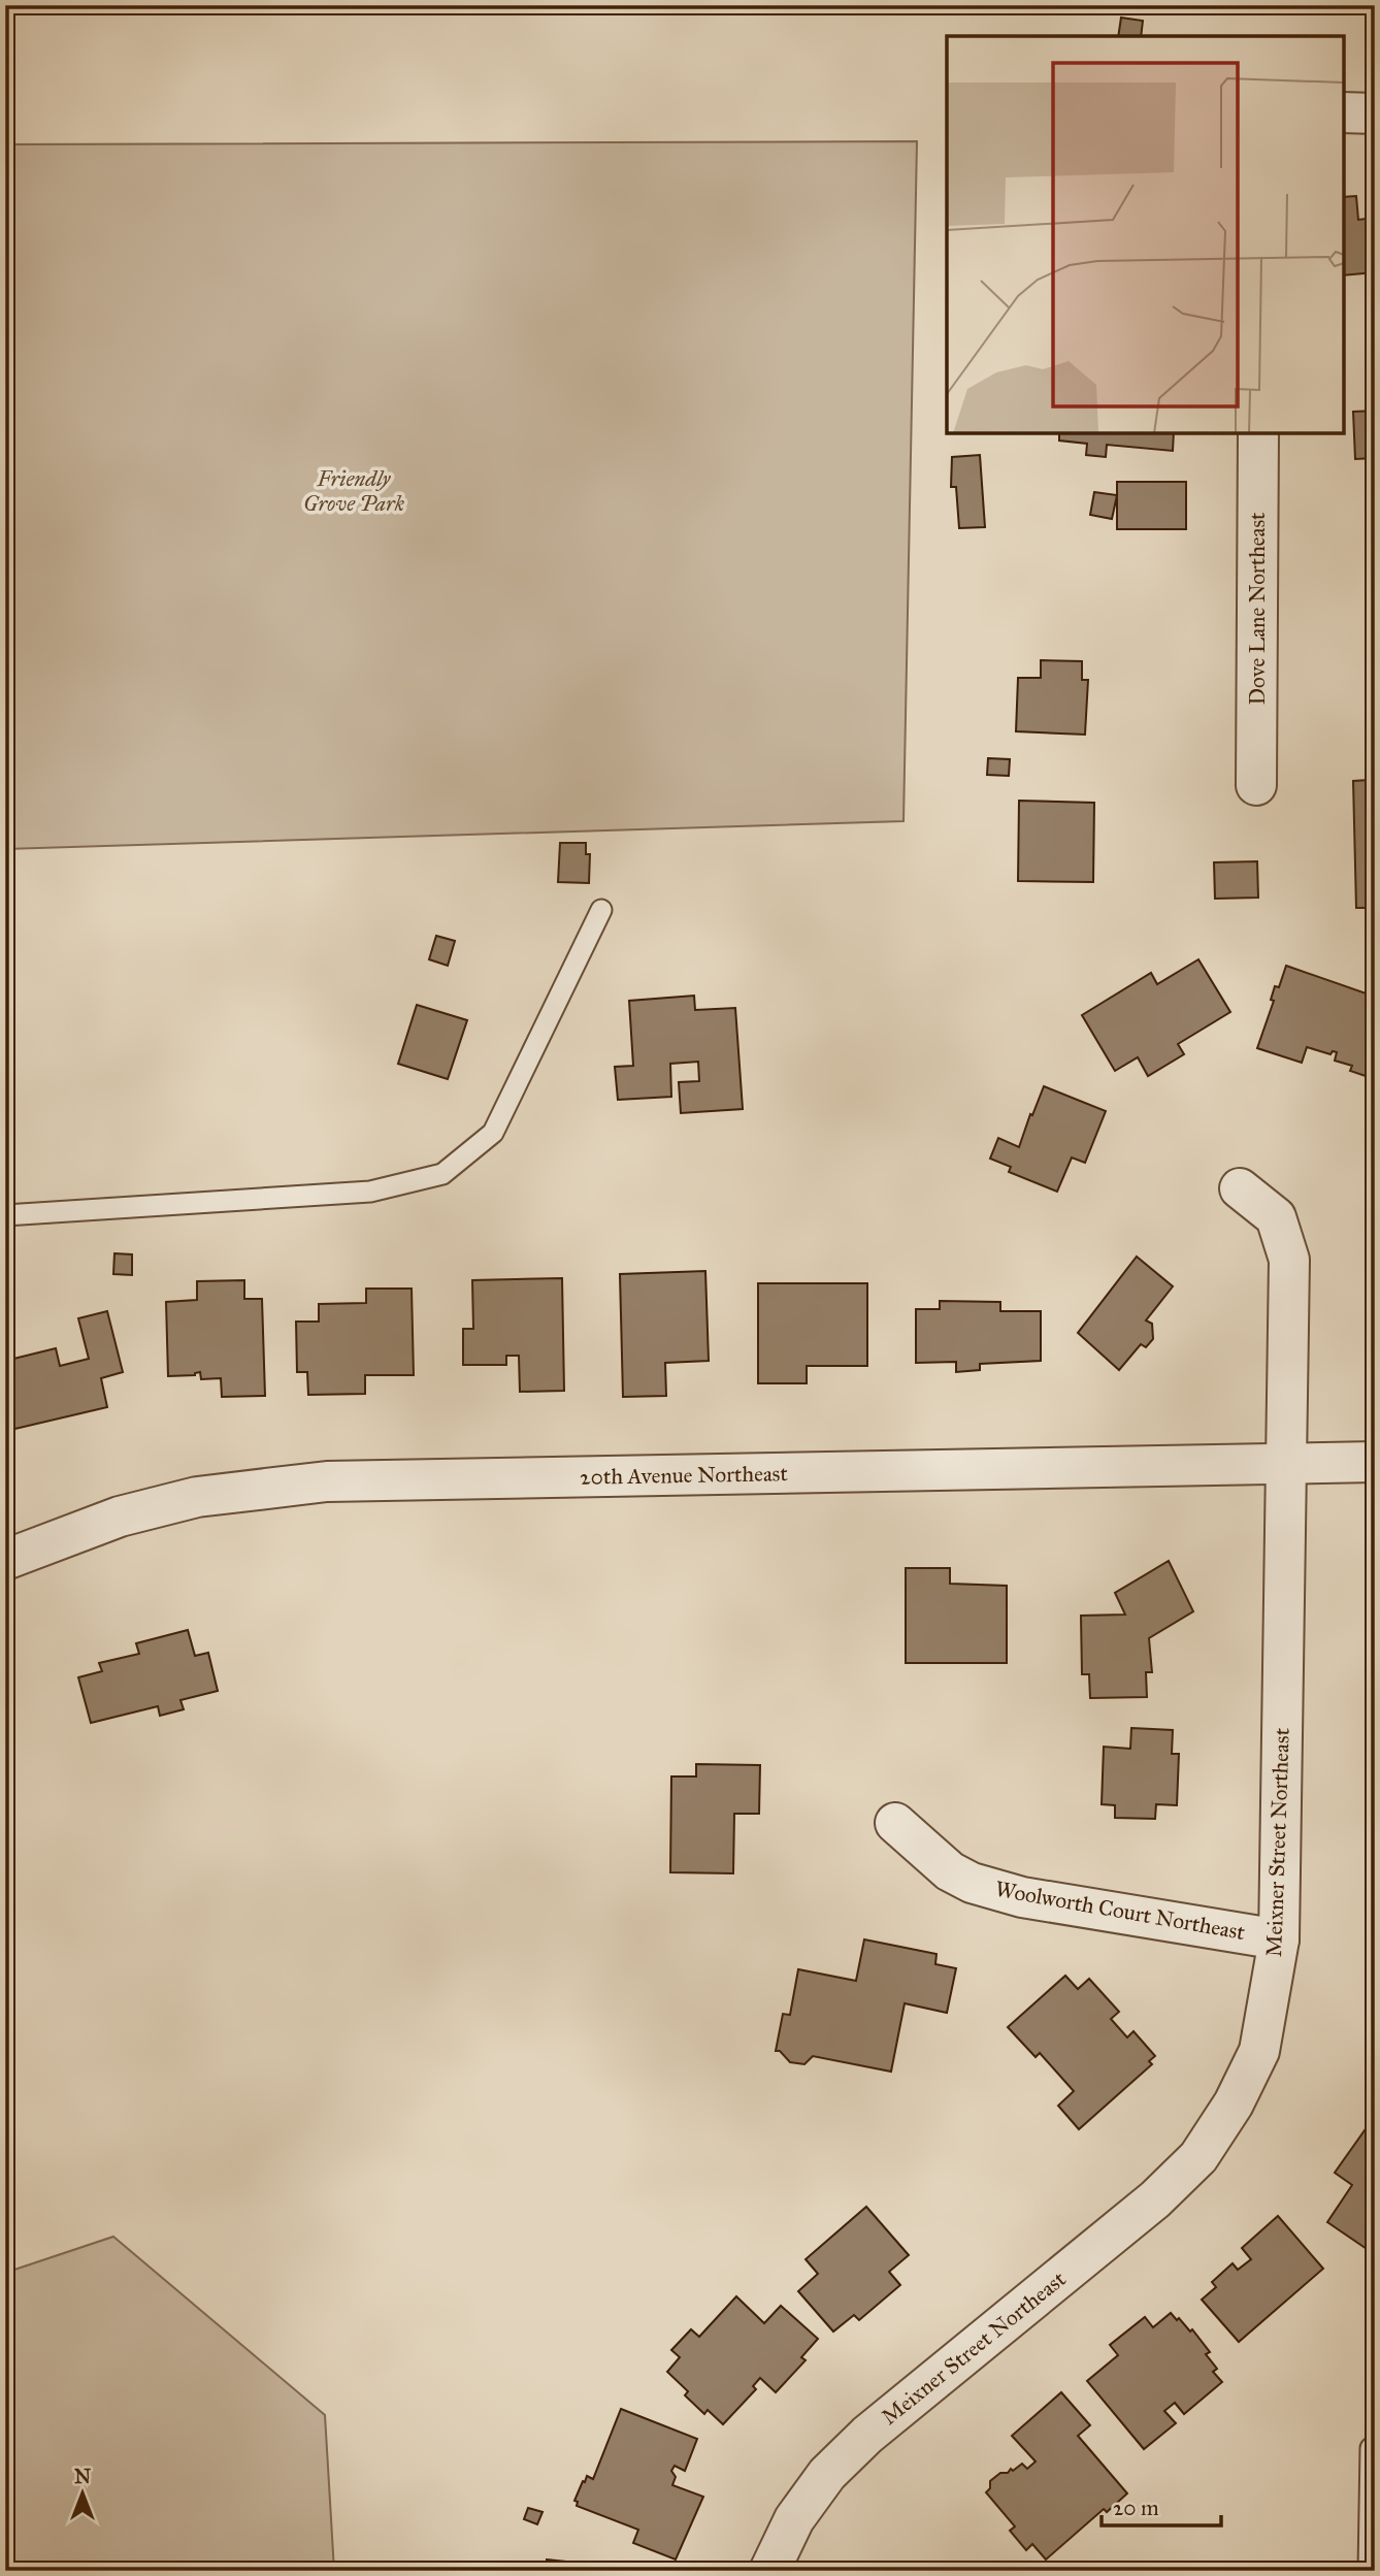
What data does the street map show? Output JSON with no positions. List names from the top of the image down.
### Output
{
  "streets": {
    "street": [
      "Dove Lane Northeast",
      "20th Avenue Northeast",
      "Meixner Street Northeast",
      "Woolworth Court Northeast"
    ]
  },
  "crossings": [
    ["20th Avenue Northeast", "Meixner Street Northeast"],
    ["Meixner Street Northeast", "Woolworth Court Northeast"]
  ],
  "parks": ["Friendly Grove Park"],
  "scale_bar": "20 m",
  "north": "top"
}
